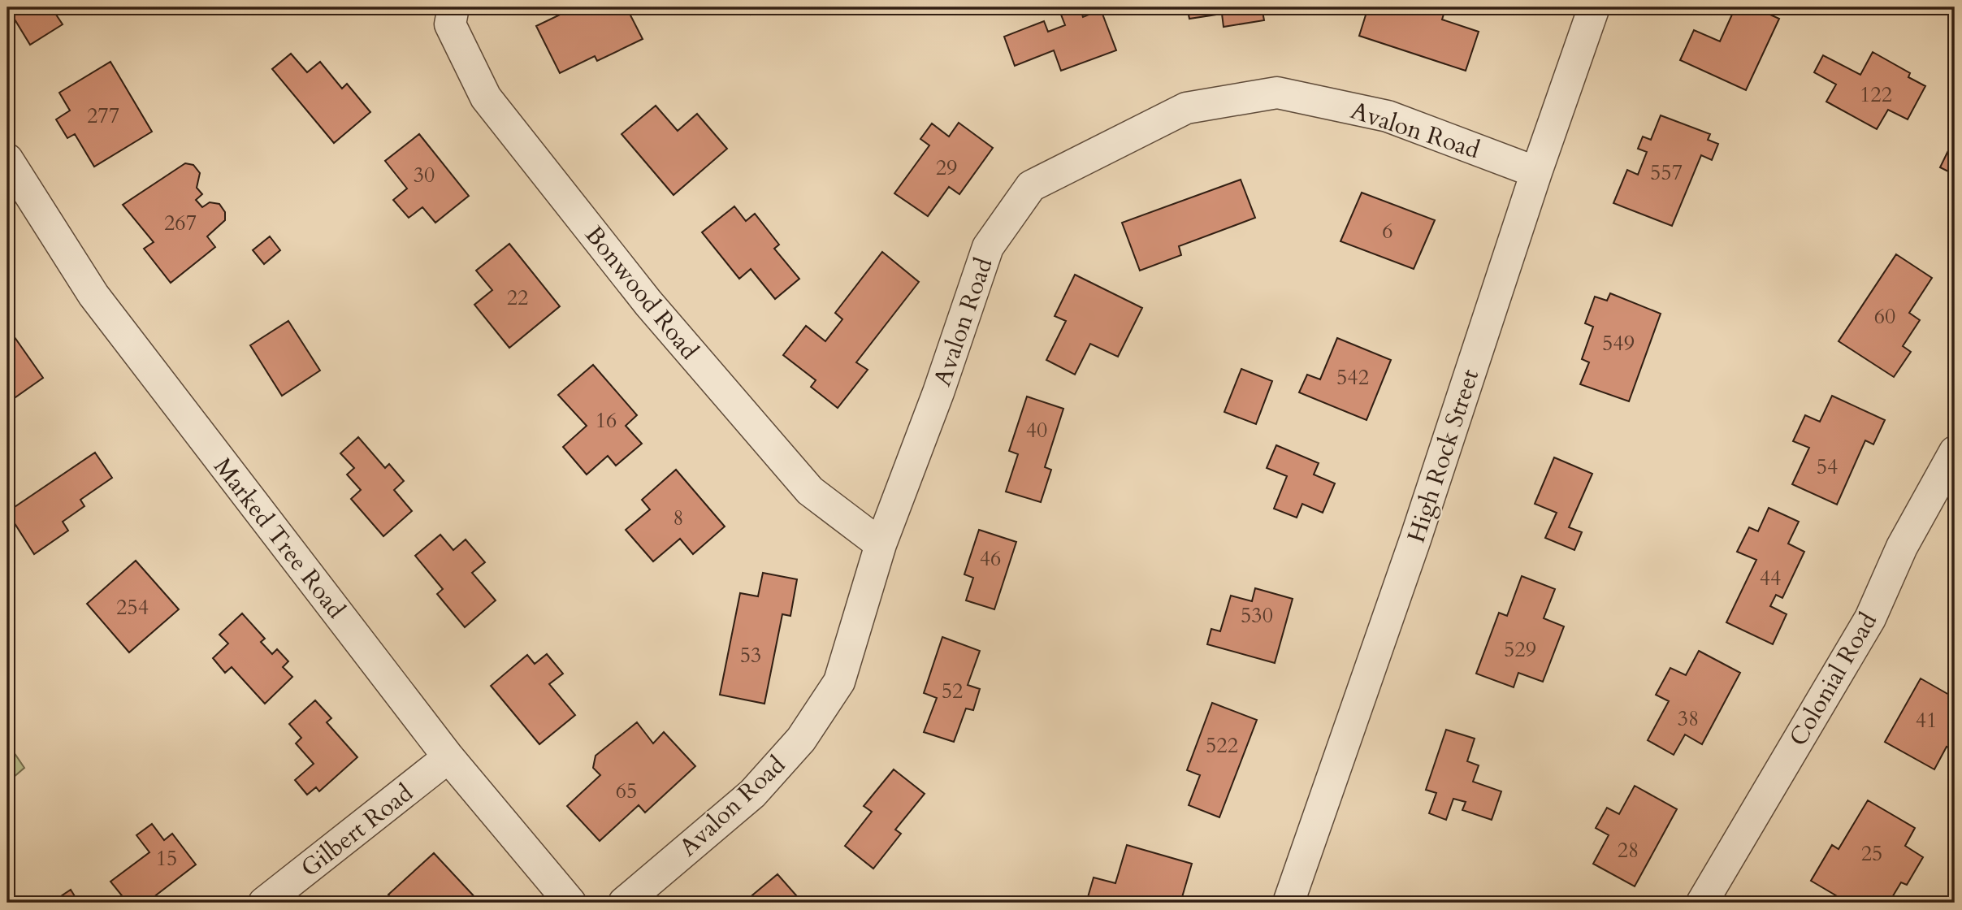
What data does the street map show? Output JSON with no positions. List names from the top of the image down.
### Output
{
  "streets": {
    "street": [
      "Avalon Road",
      "Bonwood Road",
      "High Rock Street",
      "Marked Tree Road",
      "Colonial Road",
      "Gilbert Road"
    ]
  },
  "crossings": [
    ["Avalon Road", "Bonwood Road"],
    ["Avalon Road", "High Rock Street"],
    ["Marked Tree Road", "Gilbert Road"]
  ],
  "house_numbers": [
    "122",
    "277",
    "29",
    "557",
    "30",
    "267",
    "6",
    "22",
    "60",
    "549",
    "542",
    "16",
    "40",
    "54",
    "8",
    "46",
    "44",
    "254",
    "530",
    "529",
    "53",
    "52",
    "38",
    "41",
    "522",
    "65",
    "28",
    "25",
    "15"
  ]
}
